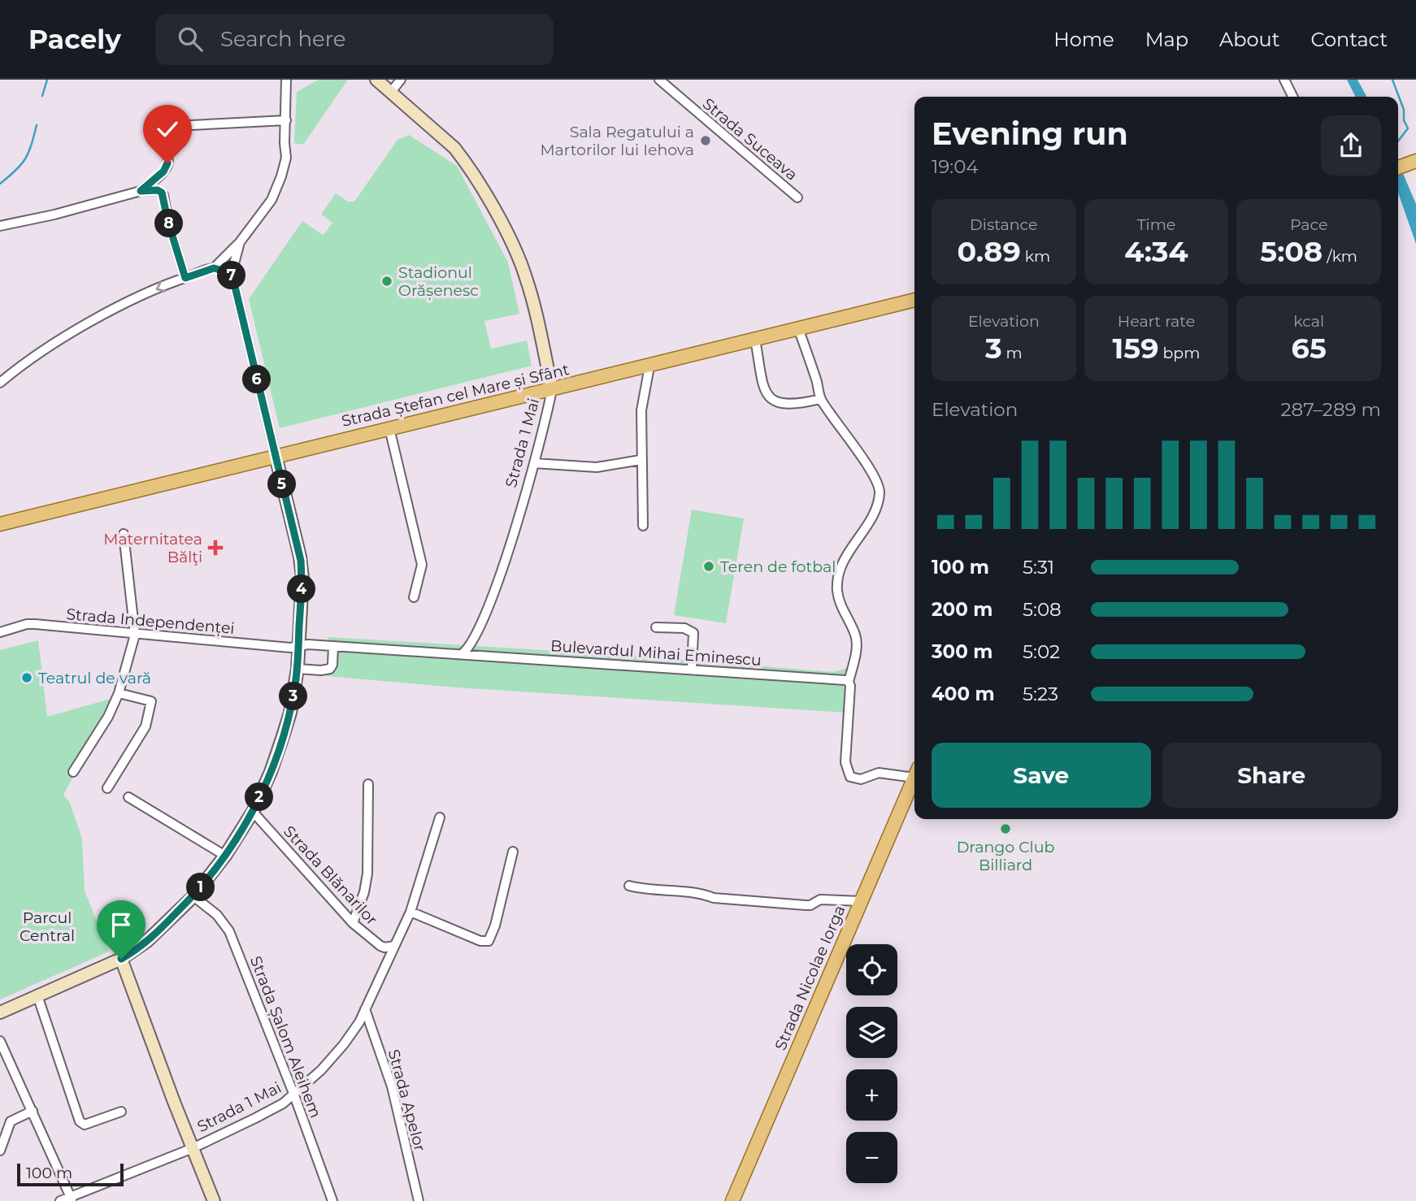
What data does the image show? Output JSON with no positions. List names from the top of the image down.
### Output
{
  "streets": {
    "main road": ["Strada Ștefan cel Mare și Sfânt", "Strada Nicolae Iorga"],
    "street": [
      "Strada Suceava",
      "Strada 1 Mai",
      "Strada Independenței",
      "Bulevardul Mihai Eminescu",
      "Strada Blănarilor",
      "Strada Șalom Aleihem",
      "Strada Apelor"
    ]
  },
  "crossings": [
    ["Strada Ștefan cel Mare și Sfânt", "Strada 1 Mai"],
    ["Strada 1 Mai", "Bulevardul Mihai Eminescu"],
    ["Strada 1 Mai", "Strada Blănarilor"],
    ["Strada 1 Mai", "Strada Șalom Aleihem"],
    ["Strada 1 Mai", "Strada Apelor"],
    ["Strada Independenței", "Bulevardul Mihai Eminescu"]
  ],
  "parks": ["Parcul Central"],
  "places": {
    "other": [
      "Sala Regatului a Martorilor lui Iehova",
      "Stadionul Orășenesc",
      "Teren de fotbal",
      "Teatrul de vară",
      "Drango Club Billiard"
    ],
    "health": ["Maternitatea Bălţi"]
  },
  "scale_bar": "100 m",
  "page": {
    "header": "Pacely",
    "search": "Search here",
    "nav": [
      "Home",
      "Map",
      "About",
      "Contact"
    ],
    "heading": ["Evening run", "19:04"],
    "stats": [
      ["Distance", "0.89 km"],
      ["Time", "4:34"],
      ["Pace", "5:08 /km"],
      ["Elevation", "3 m"],
      ["Heart rate", "159 bpm"],
      ["kcal", "65"]
    ],
    "pins": [
      "8",
      "7",
      "6",
      "5",
      "4",
      "3",
      "2",
      "1"
    ],
    "chart": ["Elevation", "287–289 m"],
    "list": [
      {
        "name": "100 m",
        "note": "5:31"
      },
      {
        "name": "200 m",
        "note": "5:08"
      },
      {
        "name": "300 m",
        "note": "5:02"
      },
      {
        "name": "400 m",
        "note": "5:23"
      }
    ],
    "buttons": ["Save", "Share"],
    "map_buttons": ["+", "−"],
    "scale": "100 m"
  }
}
